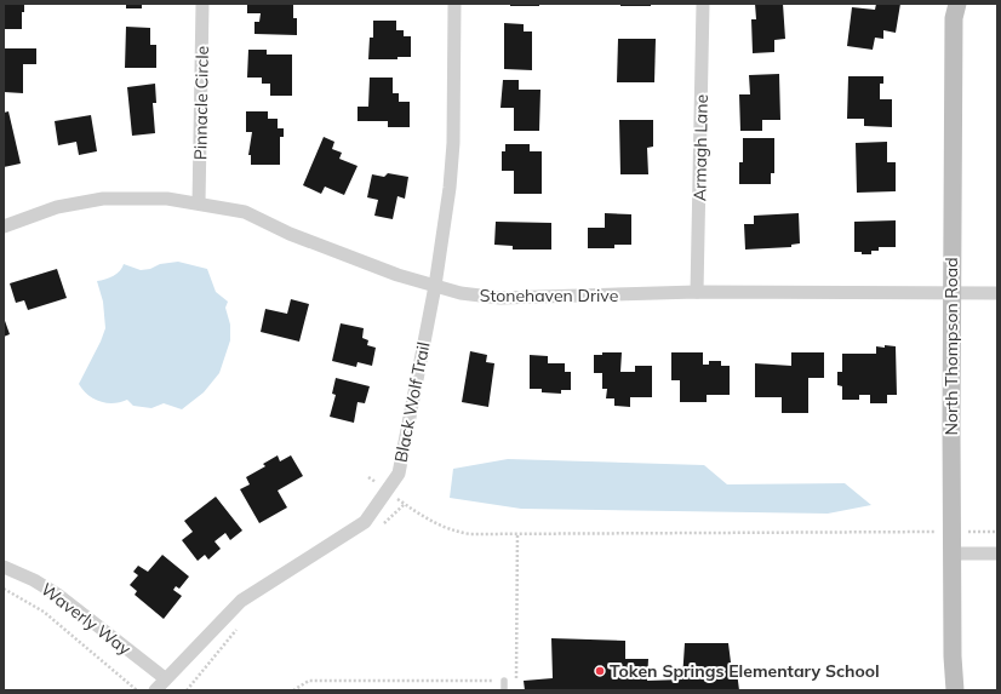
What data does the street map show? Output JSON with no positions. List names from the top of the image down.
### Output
{
  "streets": {
    "street": [
      "Pinnacle Circle",
      "Armagh Lane",
      "Stonehaven Drive",
      "North Thompson Road",
      "Black Wolf Trail",
      "Waverly Way"
    ]
  },
  "crossings": [
    ["Pinnacle Circle", "Stonehaven Drive"],
    ["Armagh Lane", "Stonehaven Drive"],
    ["Stonehaven Drive", "North Thompson Road"],
    ["Stonehaven Drive", "Black Wolf Trail"],
    ["Black Wolf Trail", "Waverly Way"]
  ],
  "places": ["Token Springs Elementary School"]
}
